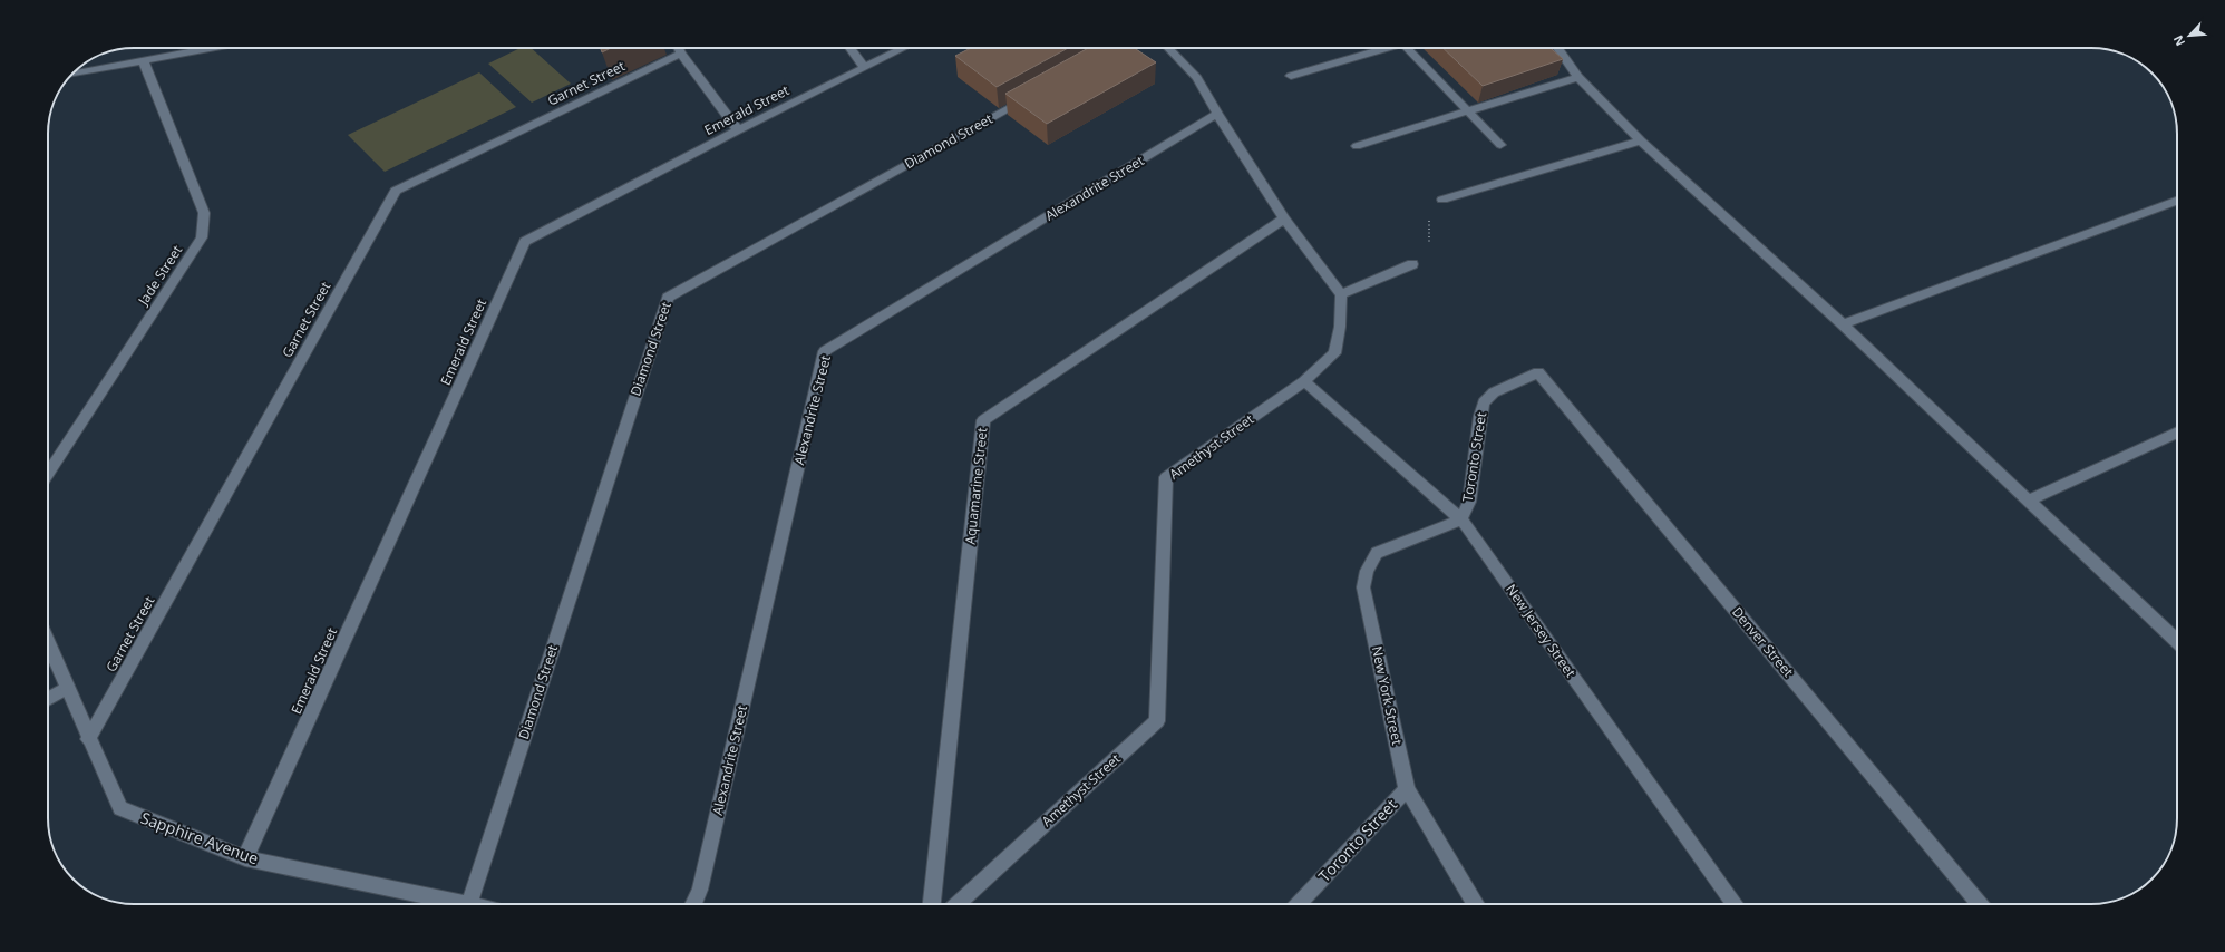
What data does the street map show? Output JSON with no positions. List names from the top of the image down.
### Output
{
  "streets": {
    "street": [
      "Garnet Street",
      "Emerald Street",
      "Diamond Street",
      "Alexandrite Street",
      "Jade Street",
      "Amethyst Street",
      "Toronto Street",
      "Aquamarine Street",
      "New Jersey Street",
      "Denver Street",
      "New York Street",
      "Sapphire Avenue"
    ]
  },
  "crossings": [
    ["Garnet Street", "Sapphire Avenue"],
    ["Emerald Street", "Sapphire Avenue"],
    ["Amethyst Street", "New Jersey Street"],
    ["Toronto Street", "New Jersey Street"],
    ["Toronto Street", "Denver Street"],
    ["Toronto Street", "New York Street"],
    ["New Jersey Street", "New York Street"]
  ],
  "north": "bottom left"
}
